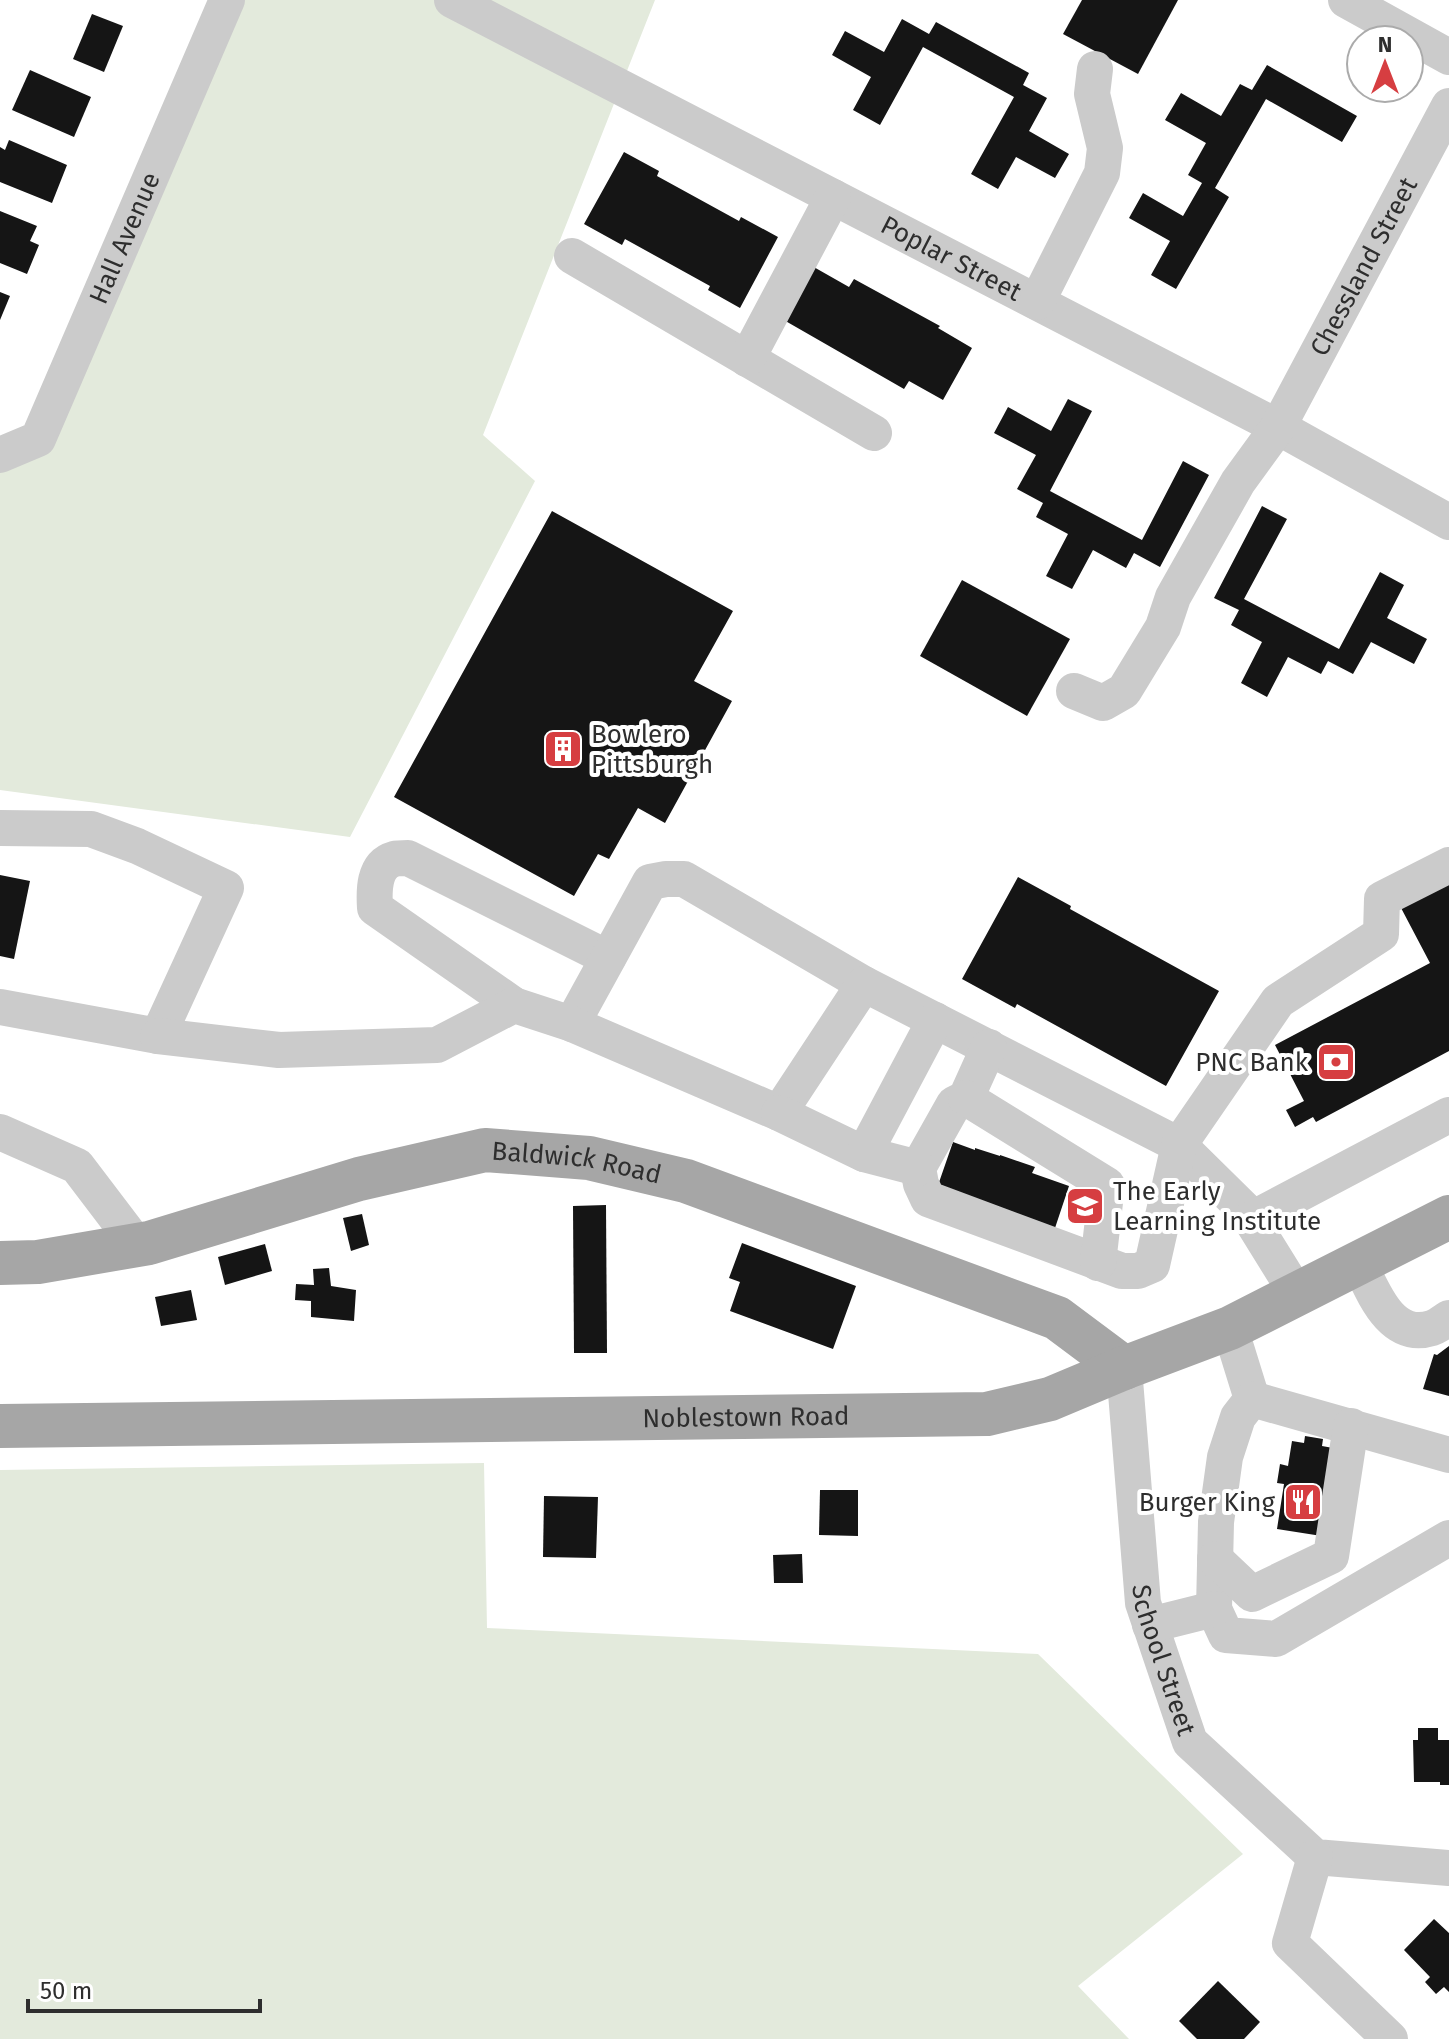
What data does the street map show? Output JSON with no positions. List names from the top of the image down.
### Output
{
  "streets": {
    "main road": ["Baldwick Road", "Noblestown Road"],
    "street": [
      "Hall Avenue",
      "Poplar Street",
      "Chessland Street",
      "School Street"
    ]
  },
  "crossings": [
    ["Poplar Street", "Chessland Street"],
    ["Baldwick Road", "Noblestown Road"],
    ["Baldwick Road", "School Street"],
    ["Noblestown Road", "School Street"]
  ],
  "places": {
    "building": ["Bowlero Pittsburgh"],
    "bank": ["PNC Bank"],
    "school or university": ["The Early Learning Institute"],
    "restaurant": ["Burger King"]
  },
  "scale_bar": "50 m",
  "north": "top"
}
